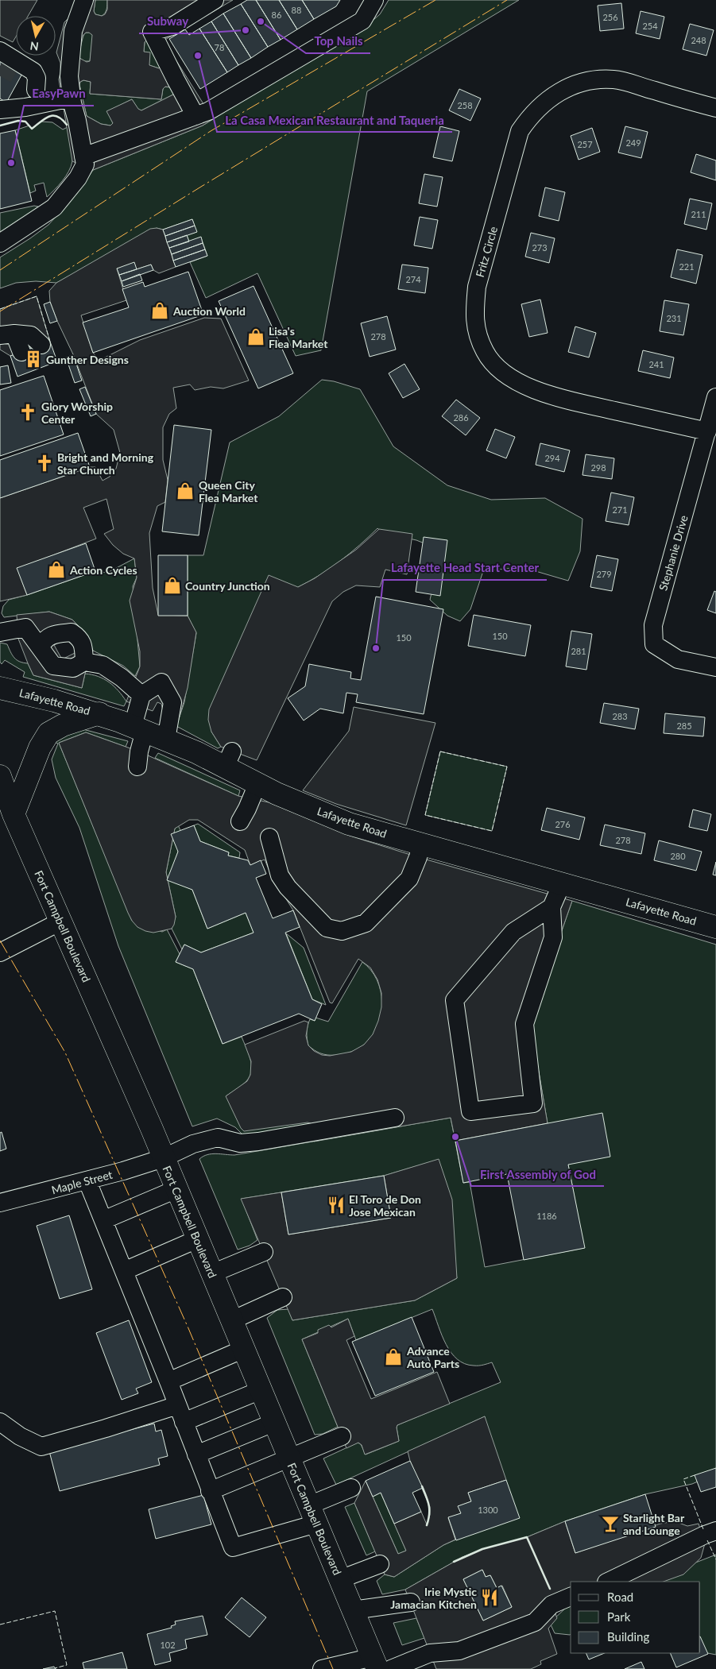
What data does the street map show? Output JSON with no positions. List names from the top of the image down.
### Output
{
  "streets": {
    "main road": ["Lafayette Road", "Fort Campbell Boulevard"],
    "street": ["Fritz Circle", "Stephanie Drive", "Maple Street"]
  },
  "crossings": [
    ["Fritz Circle", "Stephanie Drive"],
    ["Fort Campbell Boulevard", "Maple Street"]
  ],
  "places": {
    "other": [
      "Top Nails",
      "Subway",
      "La Casa Mexican Restaurant and Taqueria",
      "EasyPawn",
      "Lafayette Head Start Center",
      "First Assembly of God"
    ],
    "shop": [
      "Auction World",
      "Lisa's Flea Market",
      "Queen City Flea Market",
      "Action Cycles",
      "Country Junction",
      "Advance Auto Parts"
    ],
    "building": ["Gunther Designs"],
    "church": ["Glory Worship Center", "Bright and Morning Star Church"],
    "restaurant": ["El Toro de Don Jose Mexican", "Irie Mystic Jamacian Kitchen"],
    "bar": ["Starlight Bar and Lounge"]
  },
  "house_numbers": [
    "88",
    "86",
    "256",
    "254",
    "248",
    "78",
    "258",
    "249",
    "257",
    "211",
    "273",
    "221",
    "274",
    "231",
    "278",
    "241",
    "286",
    "294",
    "298",
    "271",
    "279",
    "150",
    "150",
    "281",
    "283",
    "285",
    "276",
    "278",
    "280",
    "1186",
    "1300",
    "102"
  ],
  "legend": ["Road", "Park", "Building"],
  "north": "bottom"
}
